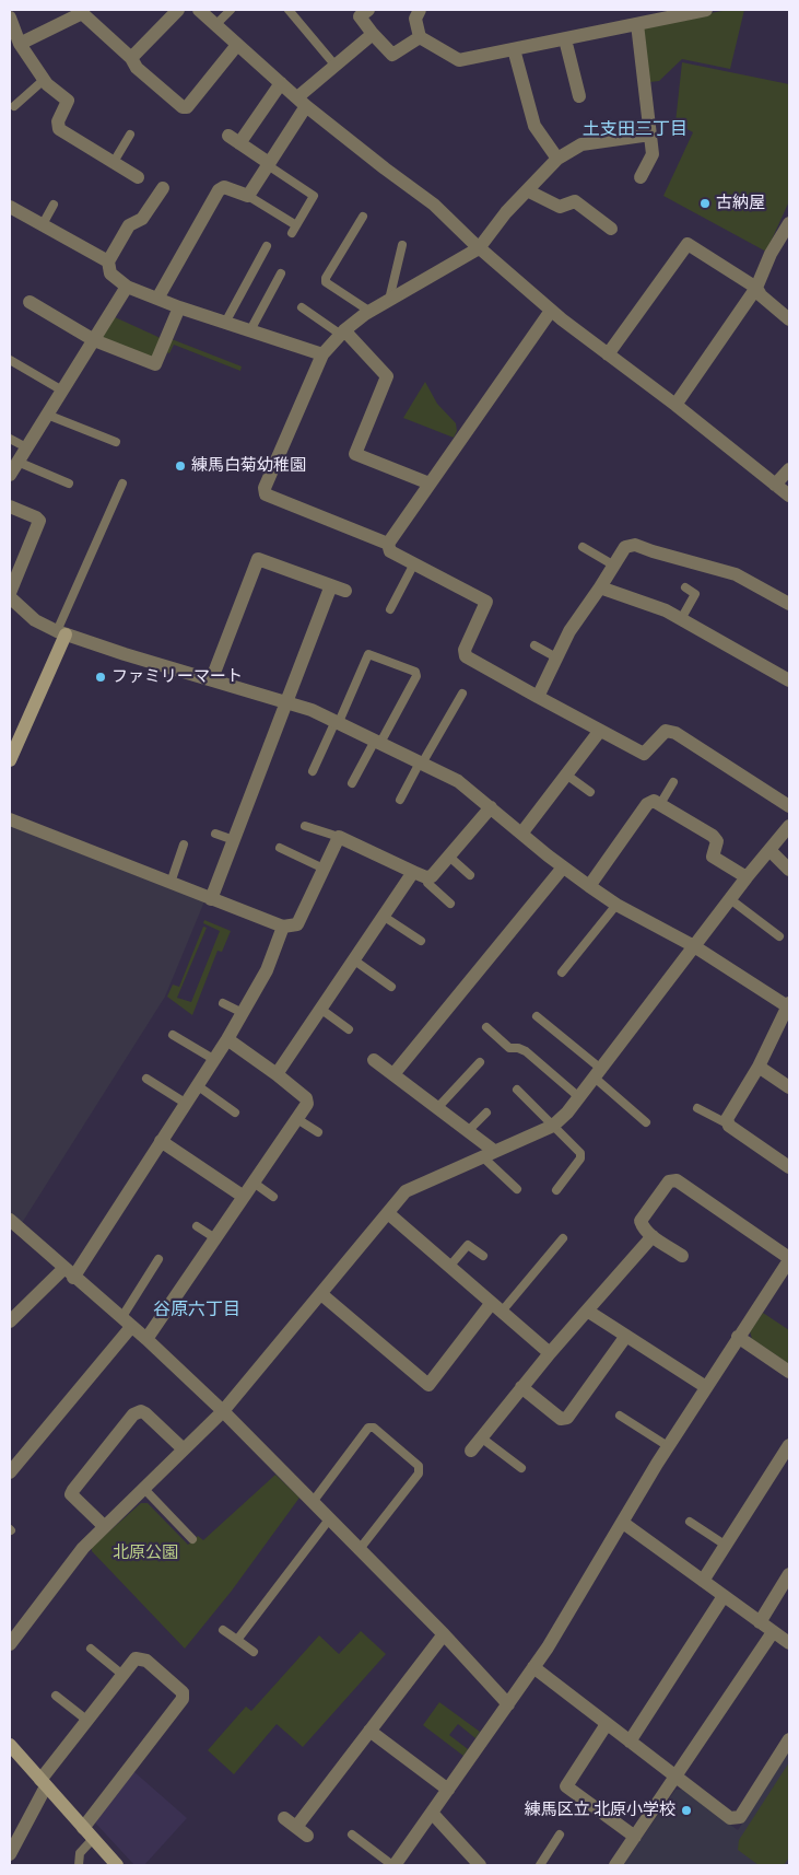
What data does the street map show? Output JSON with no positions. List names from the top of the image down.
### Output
{
  "districts": ["土支田三丁目", "谷原六丁目"],
  "parks": ["北原公園"],
  "places": [
    "古納屋",
    "練馬白菊幼稚園",
    "ファミリーマート",
    "練馬区立 北原小学校"
  ]
}
